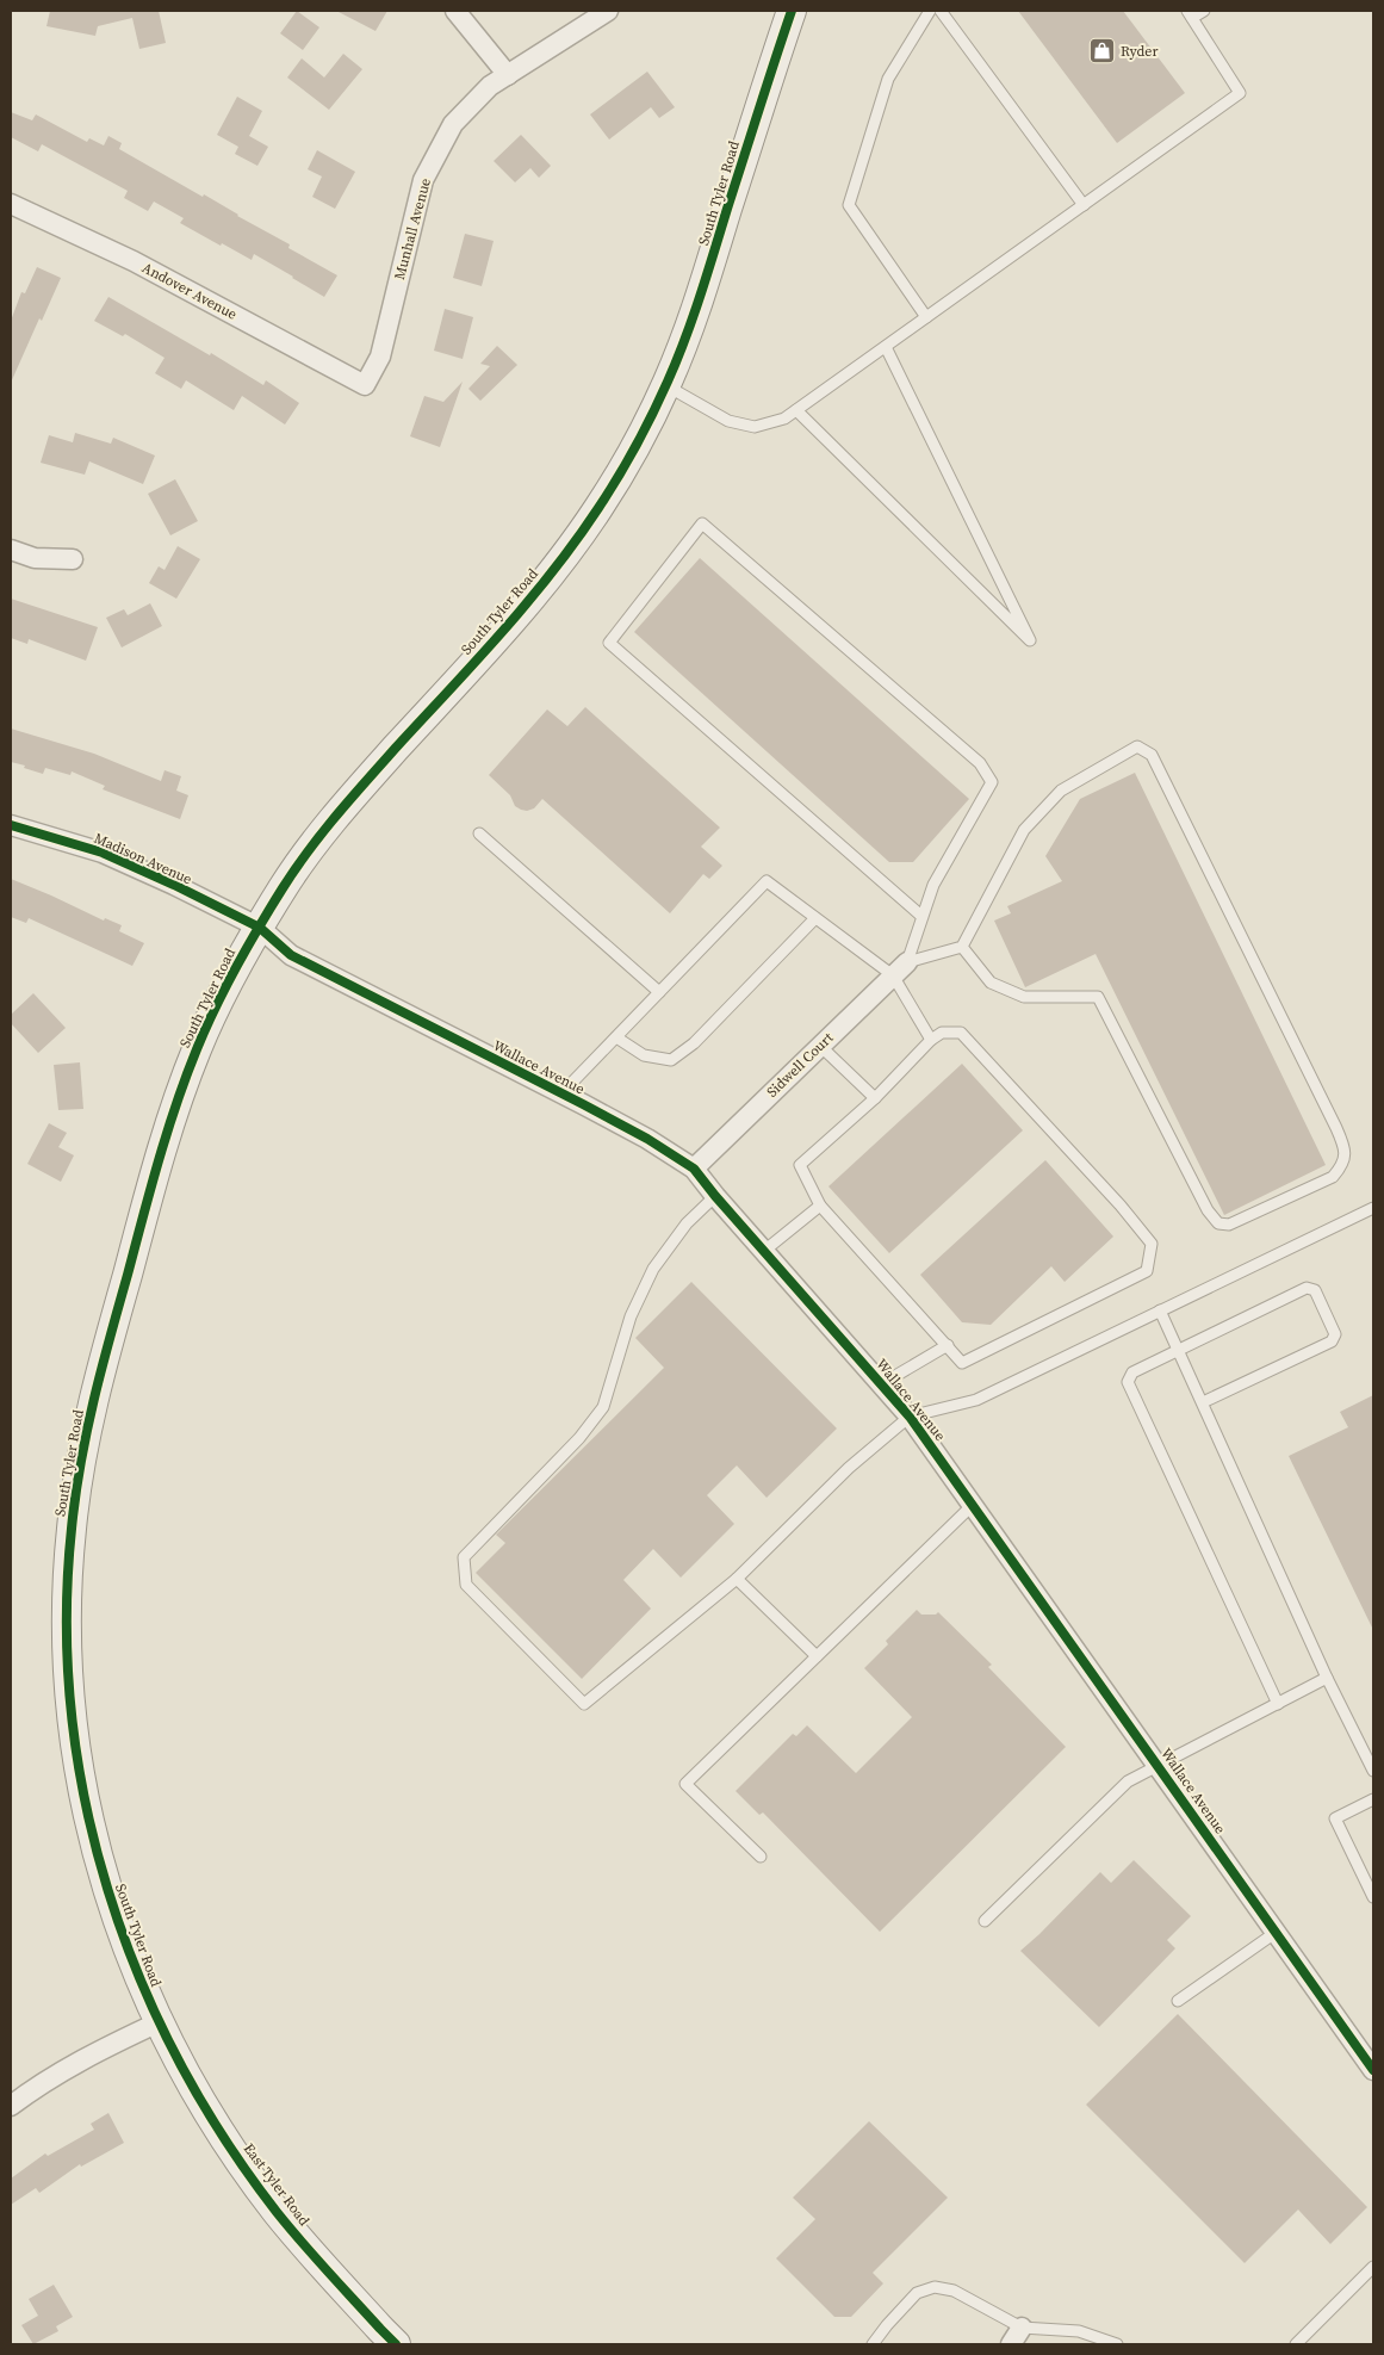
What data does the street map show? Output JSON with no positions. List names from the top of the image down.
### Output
{
  "streets": {
    "street": [
      "South Tyler Road",
      "Munhall Avenue",
      "Andover Avenue",
      "Madison Avenue",
      "Sidwell Court",
      "Wallace Avenue",
      "East Tyler Road"
    ]
  },
  "crossings": [
    ["South Tyler Road", "Madison Avenue"],
    ["South Tyler Road", "Wallace Avenue"],
    ["South Tyler Road", "East Tyler Road"],
    ["Munhall Avenue", "Andover Avenue"],
    ["Madison Avenue", "Wallace Avenue"],
    ["Sidwell Court", "Wallace Avenue"]
  ],
  "places": {
    "shop": ["Ryder"]
  }
}
